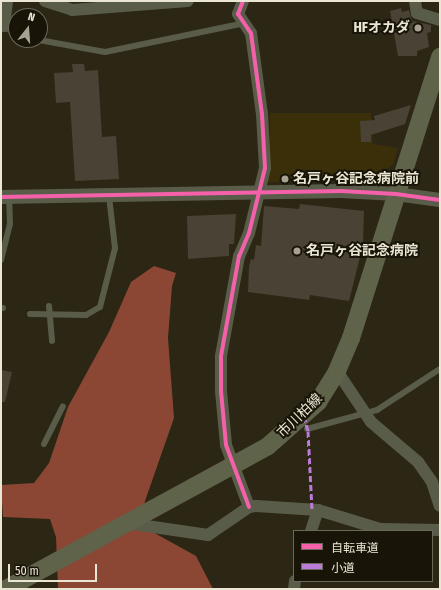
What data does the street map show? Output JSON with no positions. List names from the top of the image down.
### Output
{
  "streets": {
    "main road": ["市川柏線"]
  },
  "places": ["HFオカダ", "名戸ヶ谷記念病院前", "名戸ヶ谷記念病院"],
  "legend": ["自転車道", "小道"],
  "scale_bar": "50 m",
  "north": "top"
}
